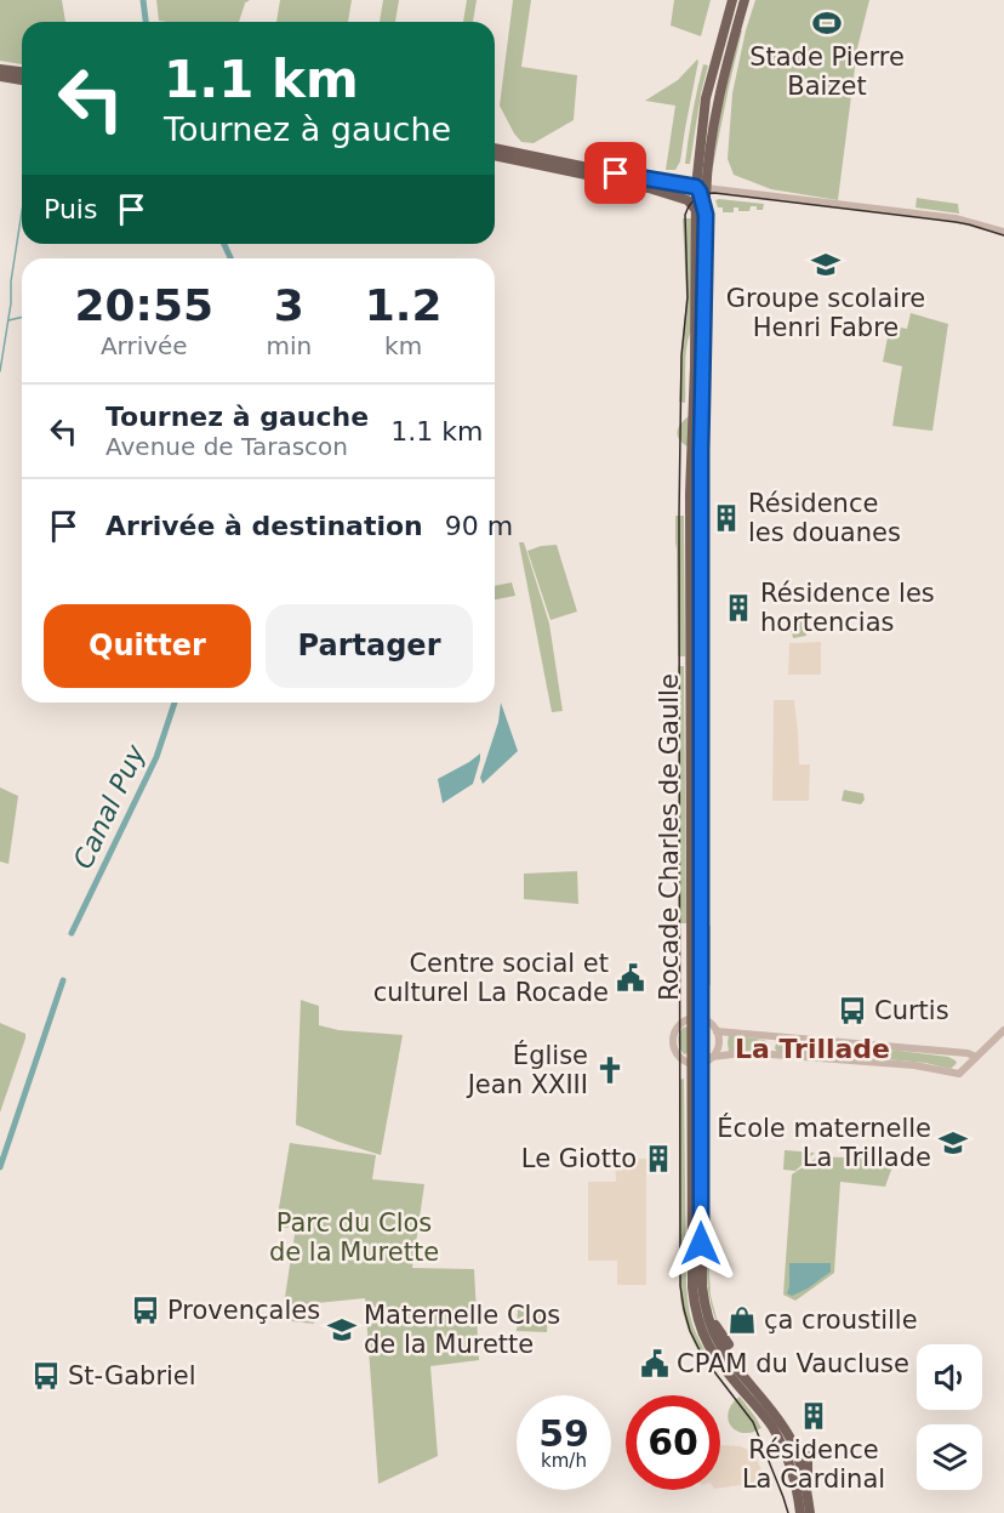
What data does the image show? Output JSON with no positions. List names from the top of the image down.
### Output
{
  "streets": {
    "main road": ["Rocade Charles de Gaulle"]
  },
  "districts": ["La Trillade"],
  "water": ["Canal Puy"],
  "parks": ["Parc du Clos de la Murette"],
  "places": {
    "sports": ["Stade Pierre Baizet"],
    "school or university": ["Groupe scolaire Henri Fabre", "École maternelle La Trillade", "Maternelle Clos de la Murette"],
    "building": [
      "Résidence les douanes",
      "Résidence les hortencias",
      "Le Giotto",
      "Résidence La Cardinal"
    ],
    "public building": ["Centre social et culturel La Rocade", "CPAM du Vaucluse"],
    "bus stop": ["Curtis", "Provençales", "St-Gabriel"],
    "church": ["Église Jean XXIII"],
    "shop": ["ça croustille"]
  },
  "page": {
    "turn": ["1.1 km", "Tournez à gauche"],
    "then": "Puis",
    "eta": [
      "20:55",
      "Arrivée",
      "3",
      "min",
      "1.2",
      "km"
    ],
    "list": [
      {
        "name": "Tournez à gauche",
        "note": "Avenue de Tarascon",
        "value": "1.1 km"
      },
      {
        "name": "Arrivée à destination",
        "value": "90 m"
      }
    ],
    "buttons": ["Quitter", "Partager"],
    "speed": "59 km/h",
    "limit": "60"
  }
}
